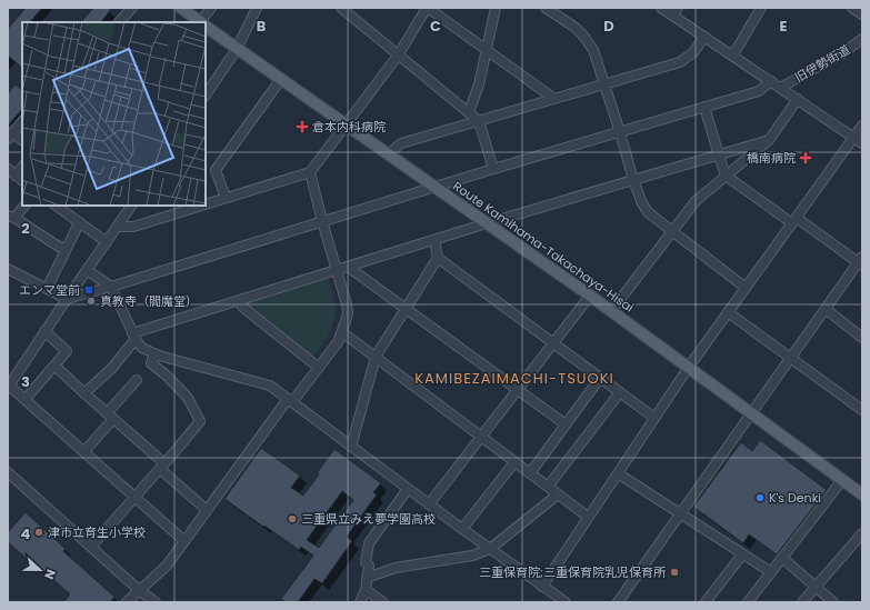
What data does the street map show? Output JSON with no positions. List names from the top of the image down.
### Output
{
  "streets": {
    "main road": ["Route Kamihama-Takachaya-Hisai"],
    "street": ["旧伊勢街道"]
  },
  "districts": ["KAMIBEZAIMACHI-TSUOKI"],
  "places": {
    "health": ["倉本内科病院", "橋南病院"],
    "transit": ["エンマ堂前"],
    "other": [
      "真教寺（閻魔堂）",
      "K's Denki",
      "三重県立みえ夢学園高校",
      "津市立育生小学校",
      "三重保育院;三重保育院乳児保育所"
    ]
  },
  "north": "right",
  "grid": {
    "columns": [
      "B",
      "C",
      "D",
      "E"
    ],
    "rows": ["2", "3", "4"]
  }
}
